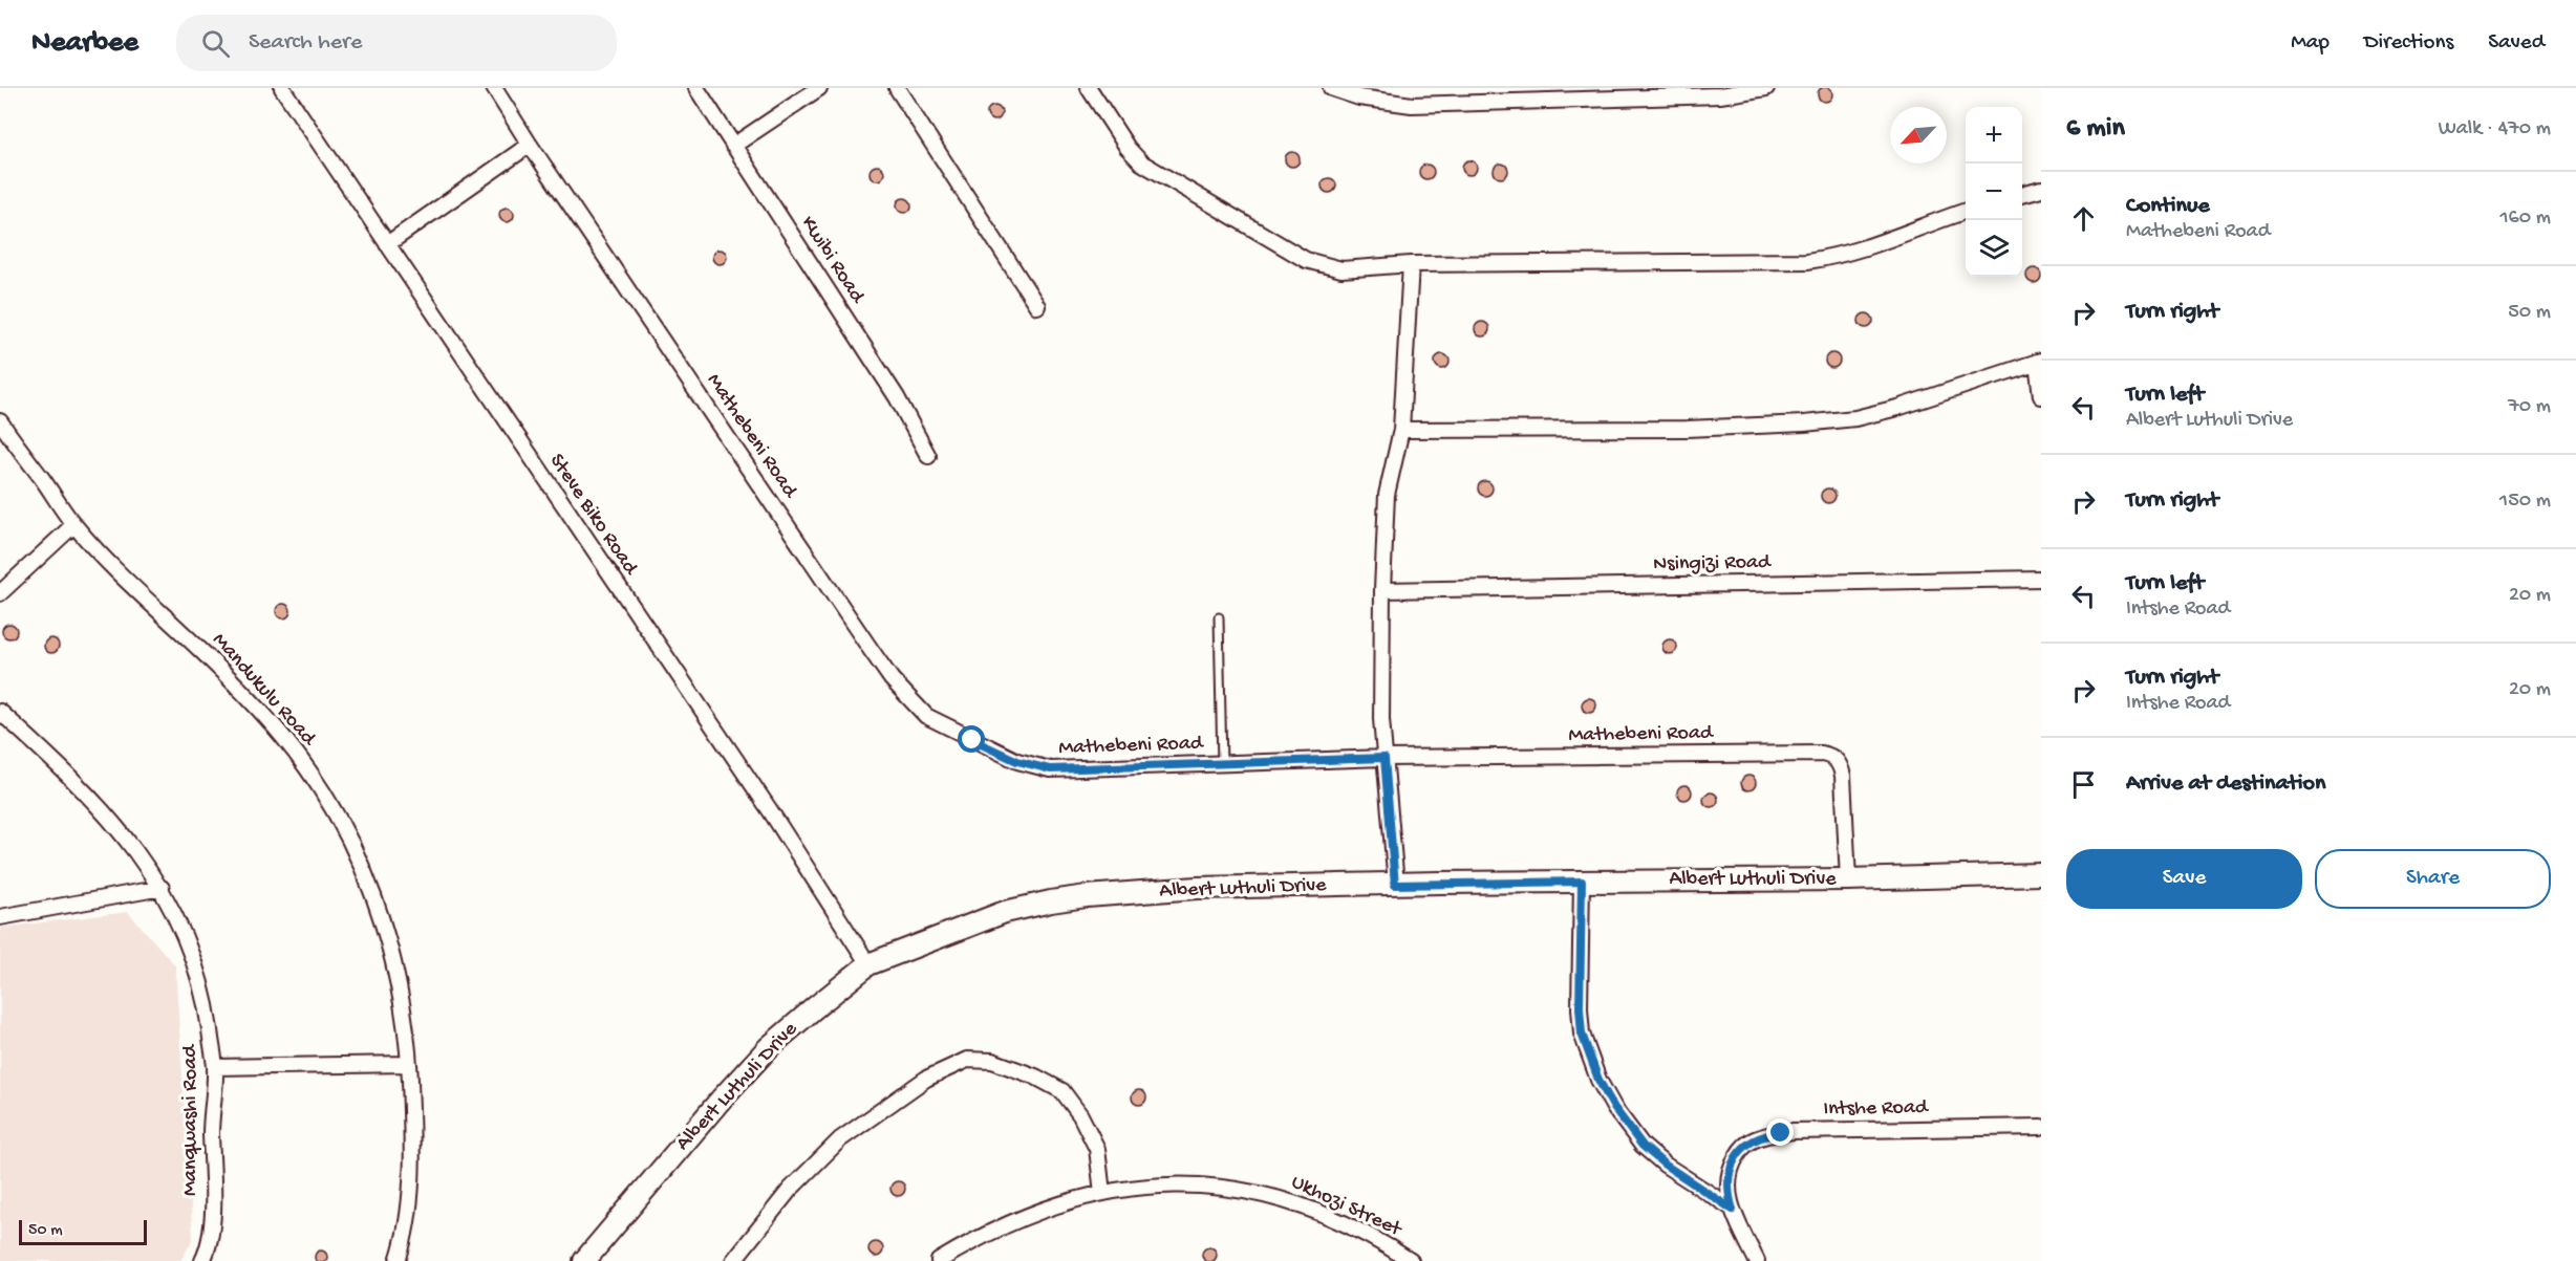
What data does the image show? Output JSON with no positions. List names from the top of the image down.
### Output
{
  "streets": {
    "street": [
      "Kwibi Road",
      "Mathebeni Road",
      "Steve Biko Road",
      "Nsingizi Road",
      "Mandukulu Road",
      "Albert Luthuli Drive",
      "Intshe Road",
      "Manqwashi Road",
      "Ukhozi Street"
    ]
  },
  "crossings": [
    ["Mathebeni Road", "Albert Luthuli Drive"],
    ["Steve Biko Road", "Albert Luthuli Drive"]
  ],
  "scale_bar": "50 m",
  "north": "bottom left",
  "page": {
    "header": "Nearbee",
    "search": "Search here",
    "nav": ["Map", "Directions", "Saved"],
    "heading": ["6 min", "Walk · 470 m"],
    "map_buttons": ["+", "−"],
    "list": [
      ["Continue", "Mathebeni Road", "160 m"],
      ["Turn right", "50 m"],
      ["Turn left", "Albert Luthuli Drive", "70 m"],
      ["Turn right", "150 m"],
      ["Turn left", "Intshe Road", "20 m"],
      ["Turn right", "Intshe Road", "20 m"],
      "Arrive at destination"
    ],
    "buttons": ["Save", "Share"],
    "scale": "50 m"
  }
}
